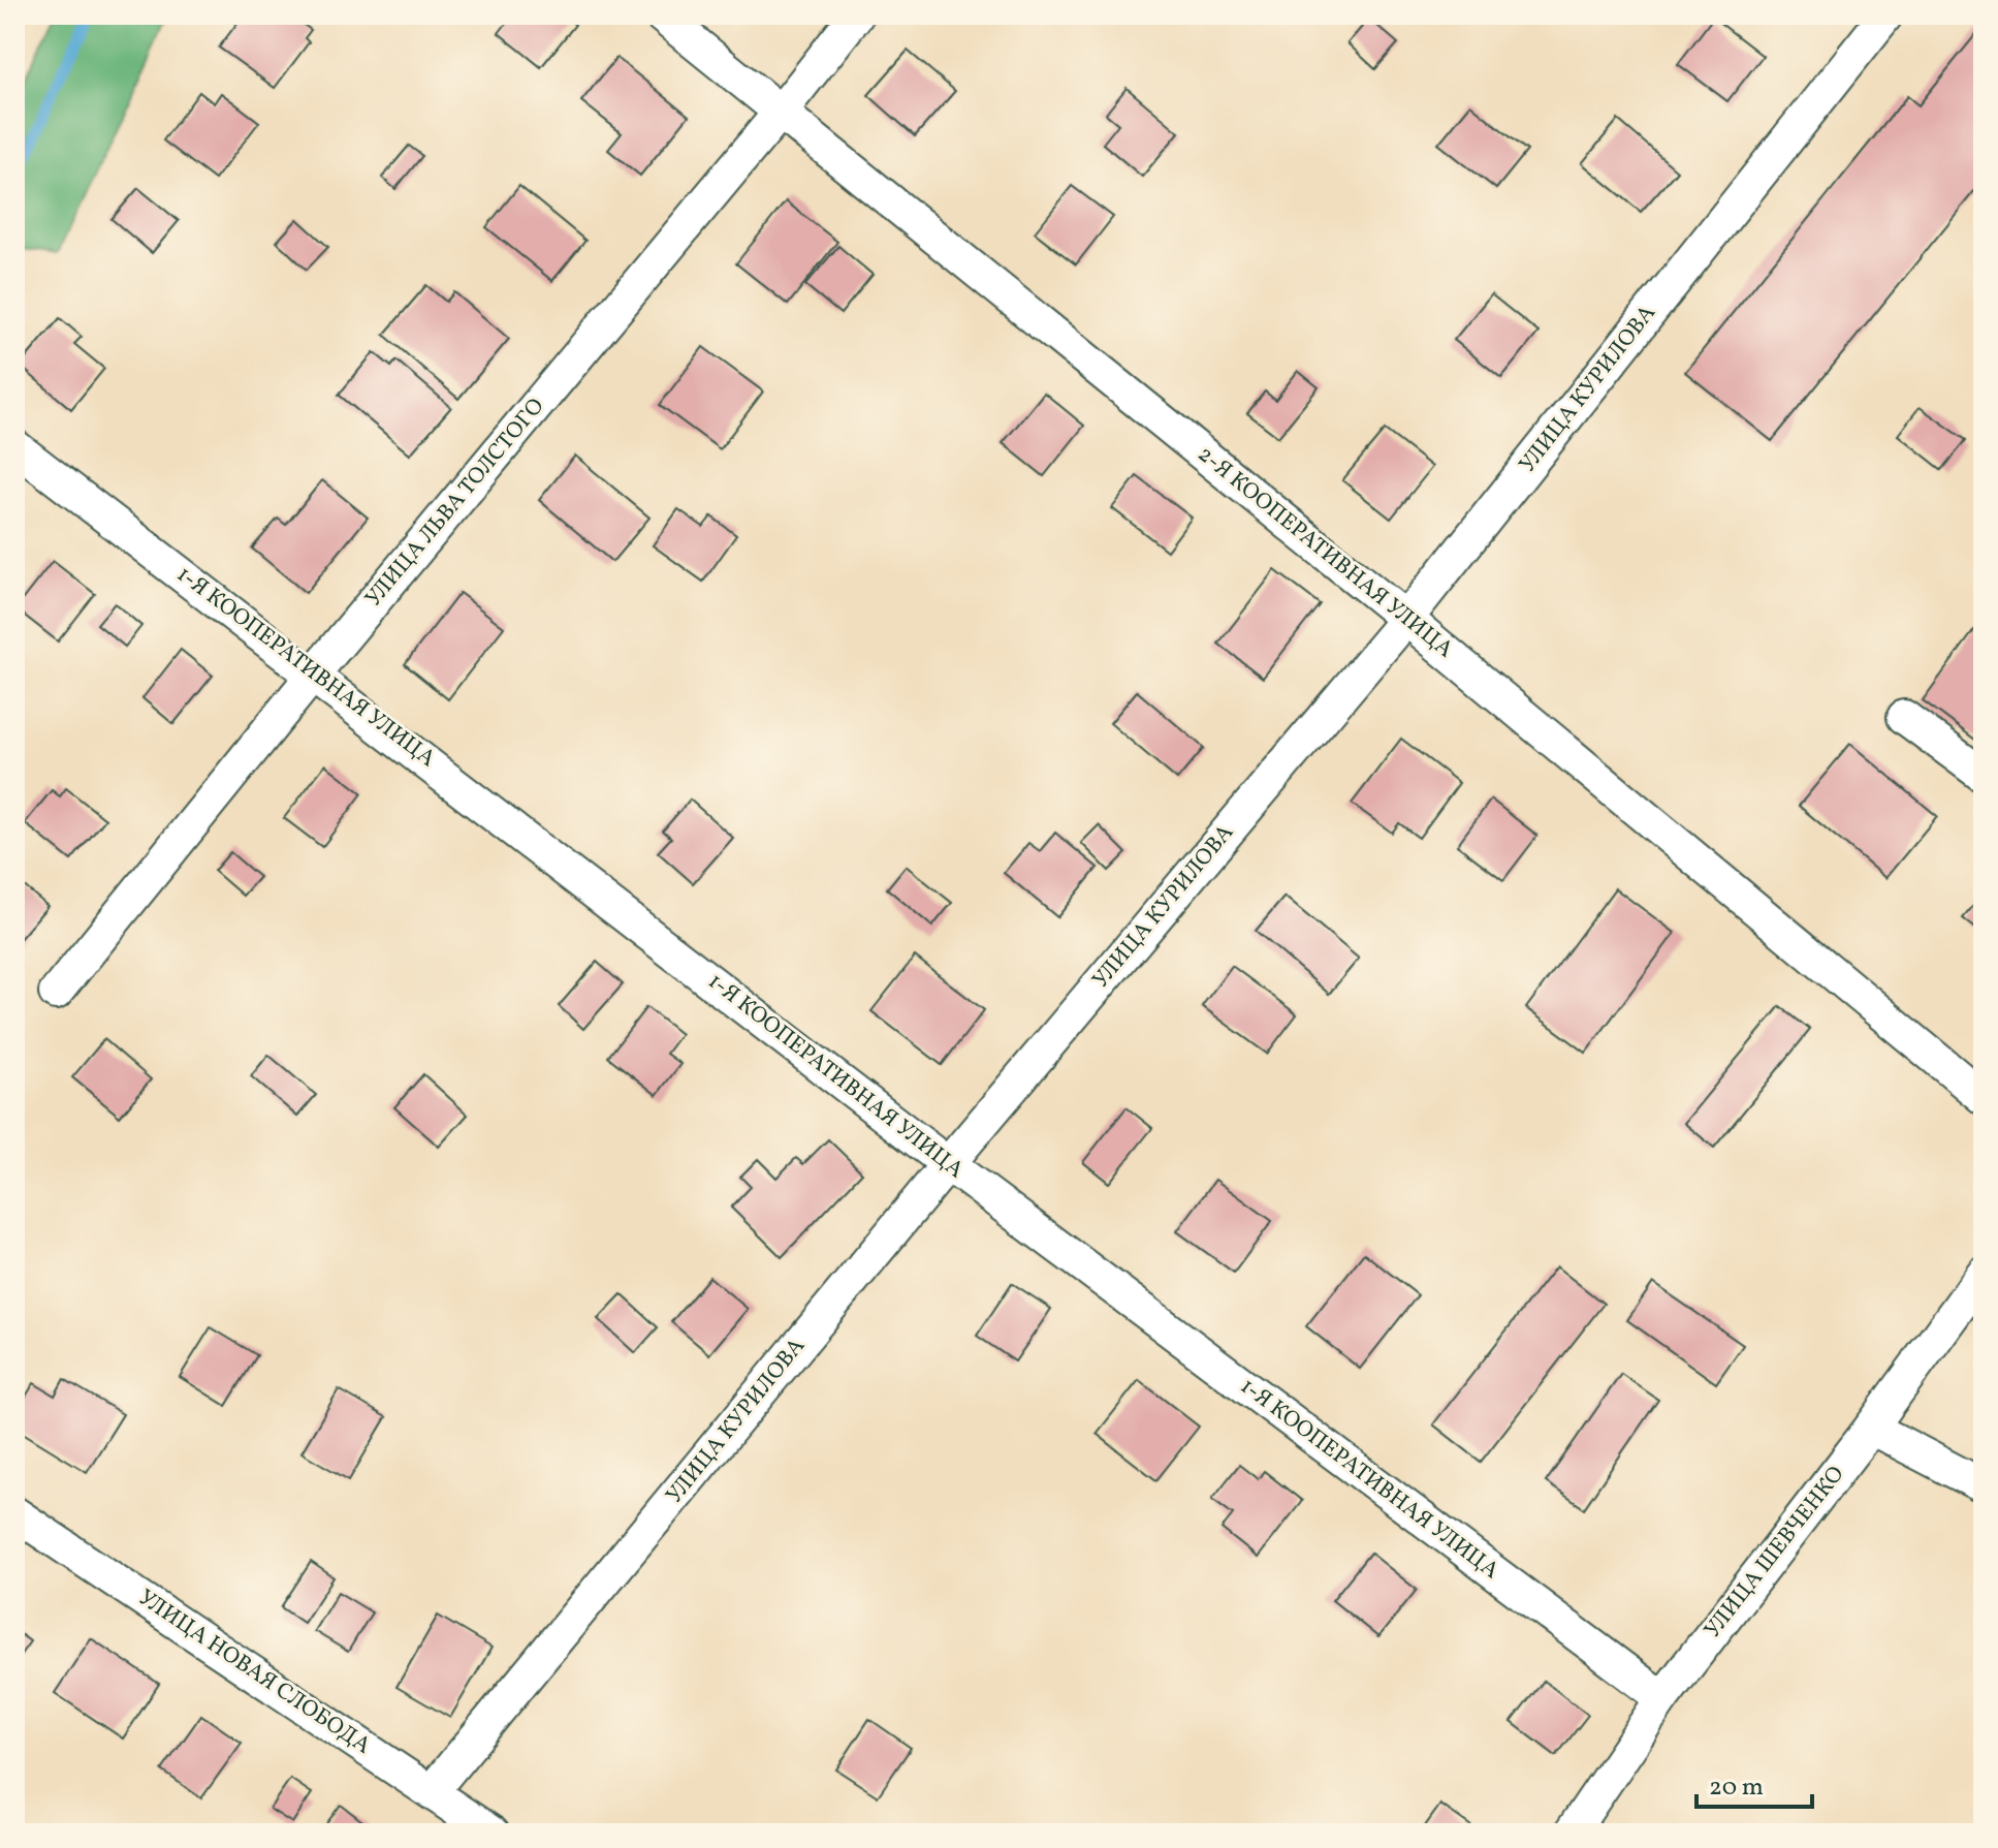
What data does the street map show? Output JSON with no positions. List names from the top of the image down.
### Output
{
  "streets": {
    "street": [
      "УЛИЦА КУРИЛОВА",
      "УЛИЦА ЛЬВА ТОЛСТОГО",
      "2-Я КООПЕРАТИВНАЯ УЛИЦА",
      "1-Я КООПЕРАТИВНАЯ УЛИЦА",
      "УЛИЦА ШЕВЧЕНКО",
      "УЛИЦА НОВАЯ СЛОБОДА"
    ]
  },
  "crossings": [
    ["УЛИЦА КУРИЛОВА", "2-Я КООПЕРАТИВНАЯ УЛИЦА"],
    ["УЛИЦА КУРИЛОВА", "1-Я КООПЕРАТИВНАЯ УЛИЦА"],
    ["УЛИЦА КУРИЛОВА", "УЛИЦА НОВАЯ СЛОБОДА"],
    ["УЛИЦА ЛЬВА ТОЛСТОГО", "2-Я КООПЕРАТИВНАЯ УЛИЦА"],
    ["УЛИЦА ЛЬВА ТОЛСТОГО", "1-Я КООПЕРАТИВНАЯ УЛИЦА"],
    ["1-Я КООПЕРАТИВНАЯ УЛИЦА", "УЛИЦА ШЕВЧЕНКО"]
  ],
  "scale_bar": "20 m"
}
